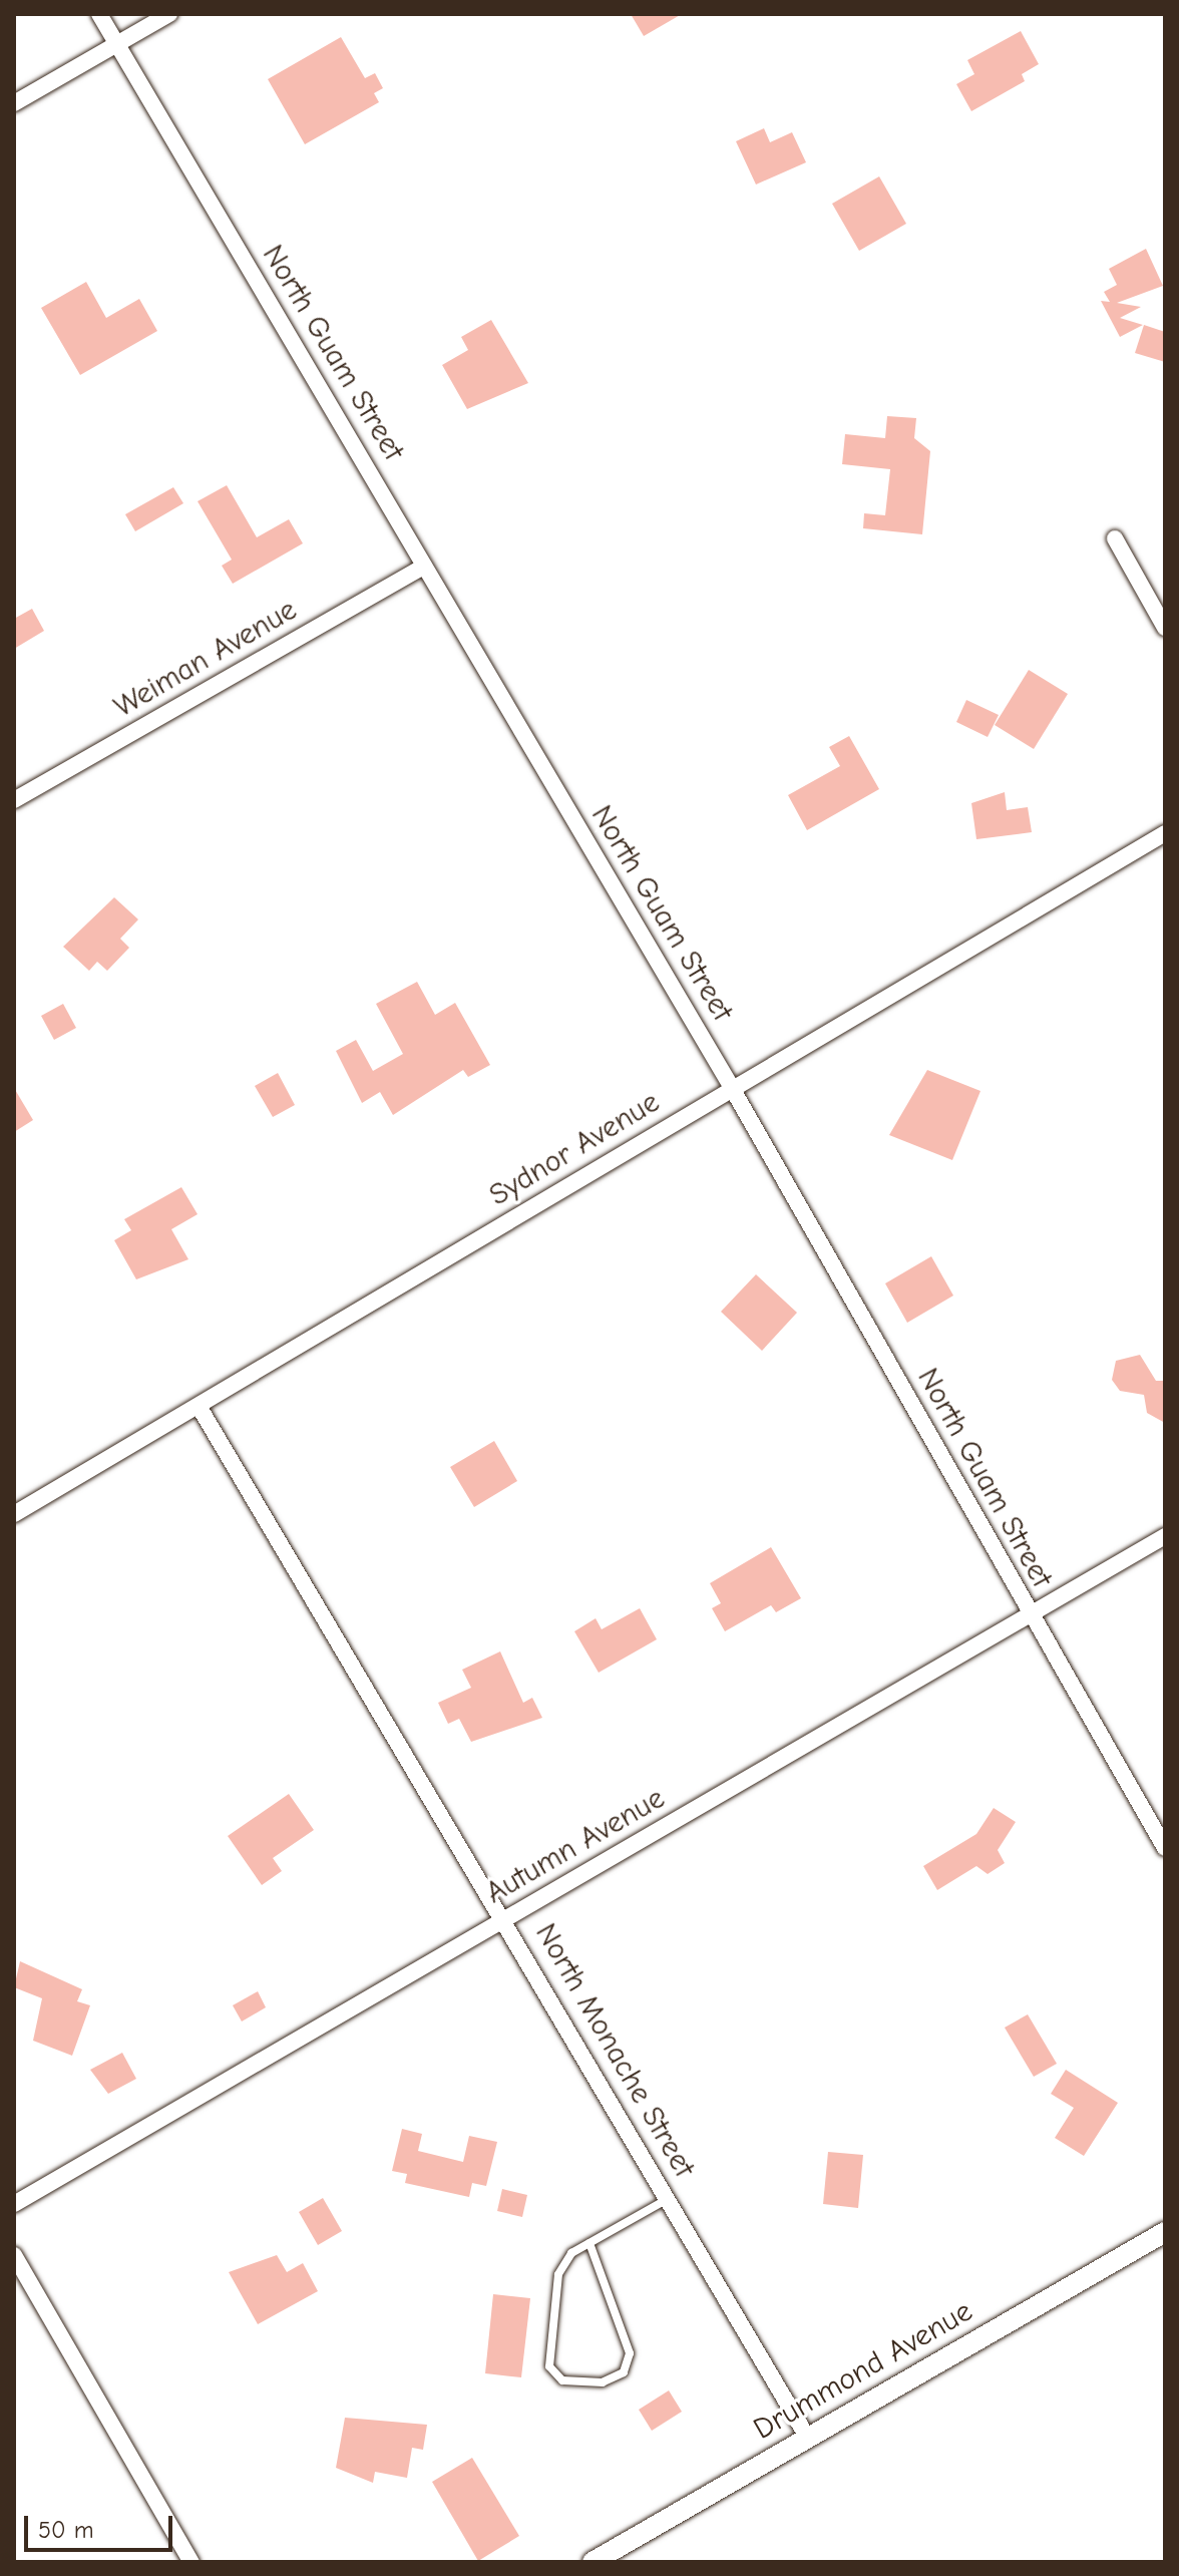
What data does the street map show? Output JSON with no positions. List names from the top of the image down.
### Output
{
  "streets": {
    "street": [
      "North Guam Street",
      "Weiman Avenue",
      "Sydnor Avenue",
      "Autumn Avenue",
      "North Monache Street",
      "Drummond Avenue"
    ]
  },
  "crossings": [
    ["North Guam Street", "Weiman Avenue"],
    ["North Guam Street", "Sydnor Avenue"],
    ["North Guam Street", "Autumn Avenue"],
    ["Sydnor Avenue", "North Monache Street"],
    ["Autumn Avenue", "North Monache Street"],
    ["North Monache Street", "Drummond Avenue"]
  ],
  "scale_bar": "50 m"
}
